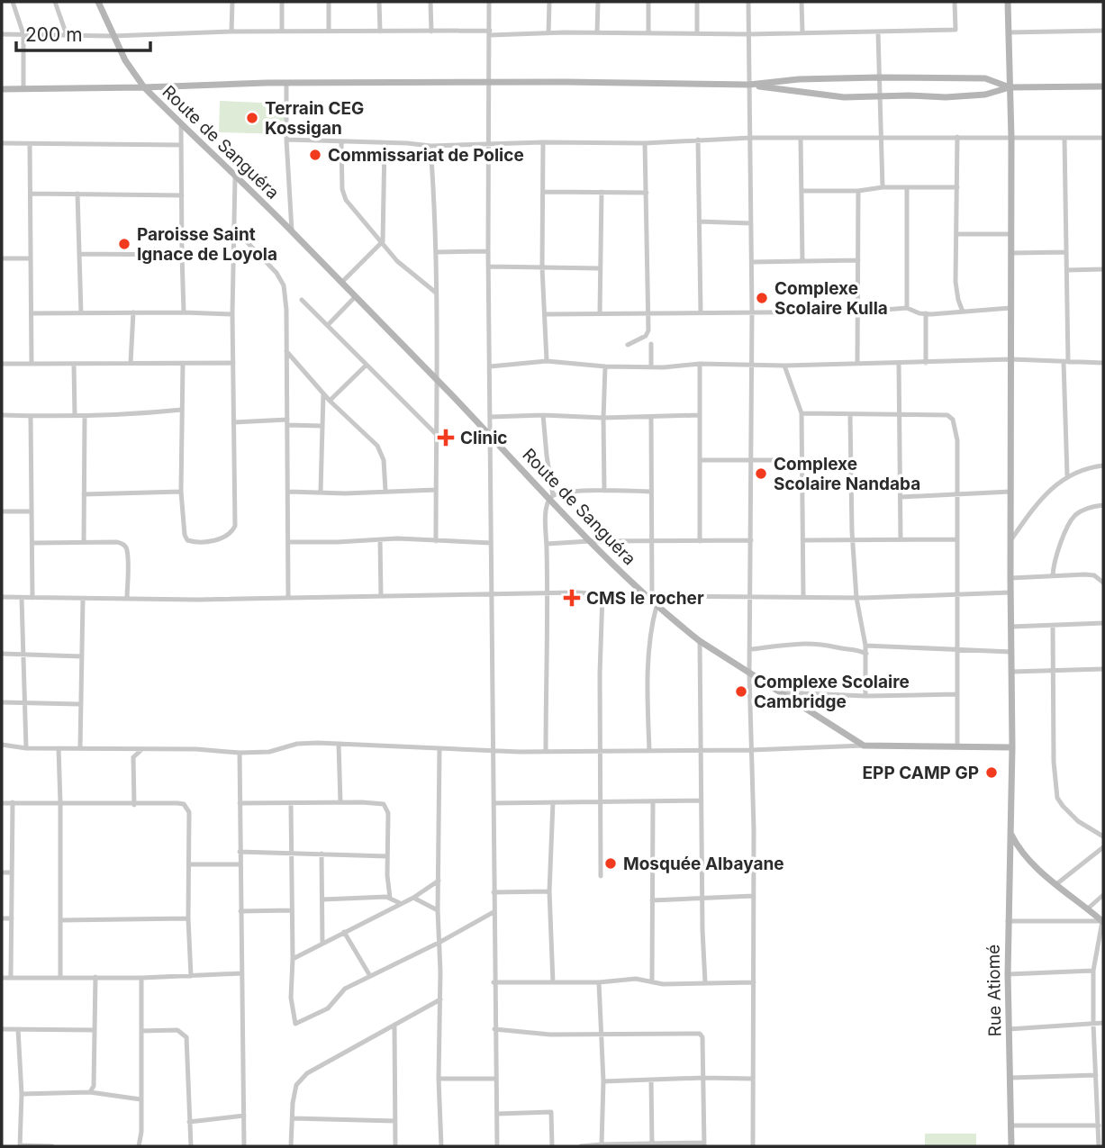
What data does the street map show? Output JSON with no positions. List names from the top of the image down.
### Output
{
  "streets": {
    "street": ["Route de Sanguéra", "Rue Atiomé"]
  },
  "places": {
    "other": [
      "Terrain CEG Kossigan",
      "Commissariat de Police",
      "Paroisse Saint Ignace de Loyola",
      "Complexe Scolaire Kulla",
      "Complexe Scolaire Nandaba",
      "Complexe Scolaire Cambridge",
      "EPP CAMP GP",
      "Mosquée Albayane"
    ],
    "health": ["Clinic", "CMS le rocher"]
  },
  "scale_bar": "200 m"
}
